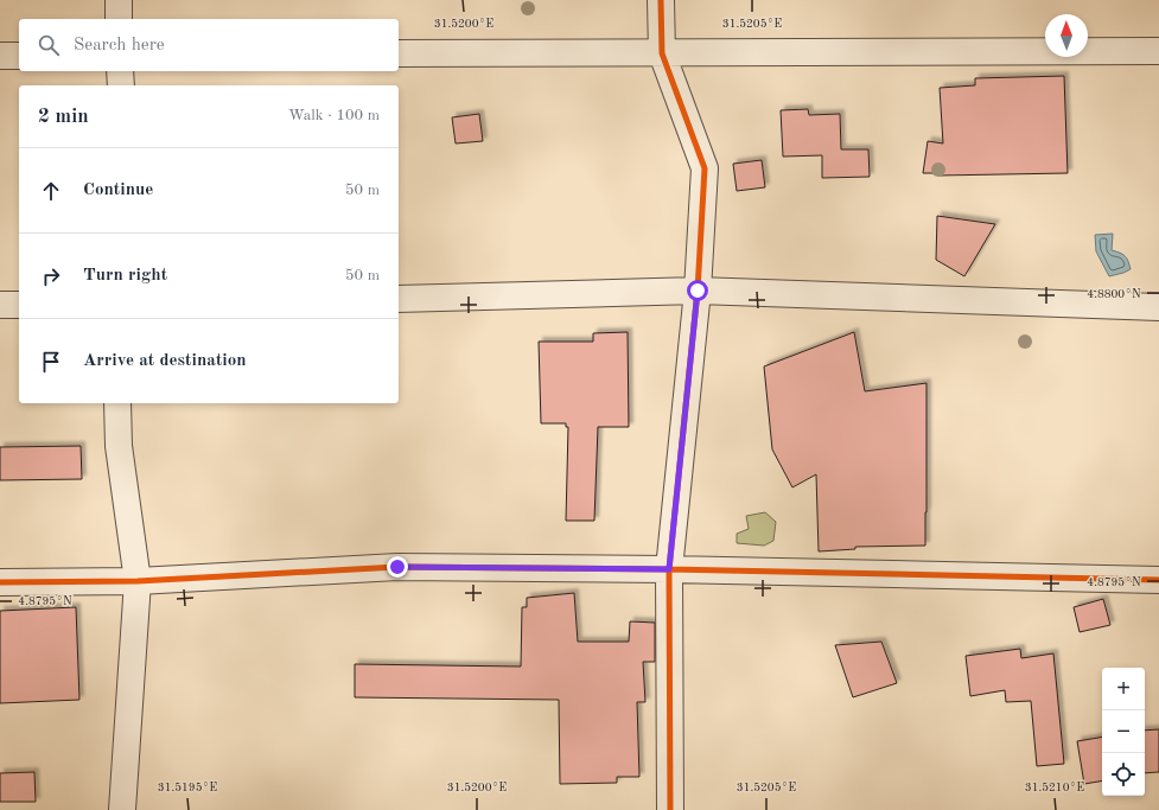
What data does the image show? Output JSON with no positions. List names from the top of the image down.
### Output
{
  "north": "top",
  "page": {
    "search": "Search here",
    "heading": ["2 min", "Walk · 100 m"],
    "list": [
      ["Continue", "50 m"],
      ["Turn right", "50 m"],
      "Arrive at destination"
    ],
    "map_buttons": ["+", "−"]
  },
  "coordinates": [
    "31.5200°E",
    "31.5205°E",
    "4.8800°N",
    "4.8795°N",
    "31.5195°E",
    "31.5210°E"
  ]
}
